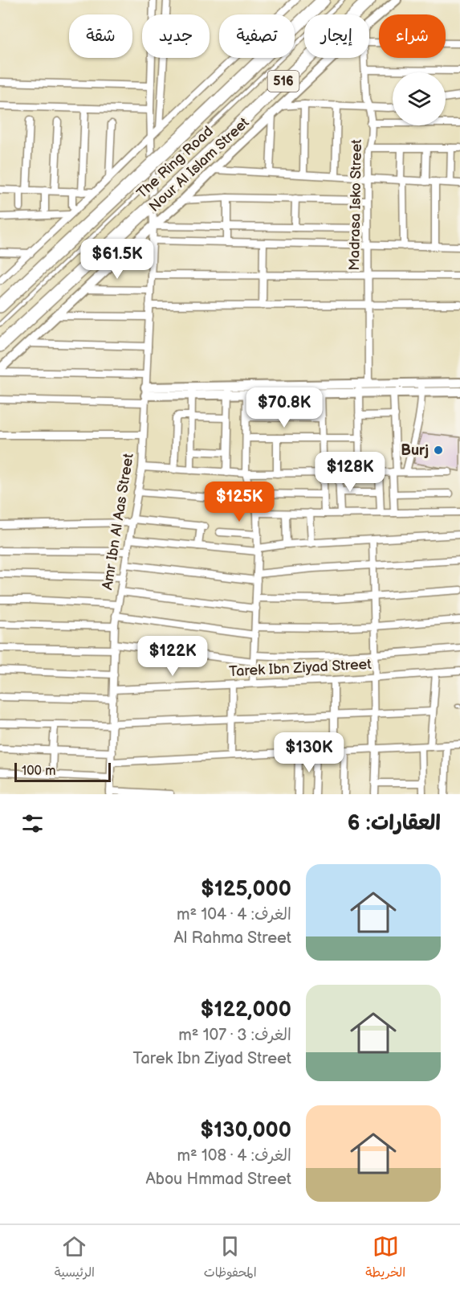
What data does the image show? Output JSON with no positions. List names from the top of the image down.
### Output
{
  "streets": {
    "highway": ["516", "The Ring Road"],
    "street": [
      "Nour Al Islam Street",
      "Madrasa Isko Street",
      "Amr Ibn Al Aas Street",
      "Tarek Ibn Ziyad Street"
    ]
  },
  "crossings": [
    ["Nour Al Islam Street", "Amr Ibn Al Aas Street"],
    ["Amr Ibn Al Aas Street", "Tarek Ibn Ziyad Street"]
  ],
  "places": ["Burj"],
  "scale_bar": "100 m",
  "page": {
    "chip": [
      "شراء",
      "إيجار",
      "تصفية",
      "جديد",
      "شقة"
    ],
    "price": [
      "$61.5K",
      "$70.8K",
      "$128K",
      "$125K",
      "$122K",
      "$130K"
    ],
    "scale": "100 m",
    "heading": "العقارات: 6",
    "list": [
      {
        "name": "$125,000",
        "note": "الغرف: 4 · 104 m² · Al Rahma Street"
      },
      {
        "name": "$122,000",
        "note": "الغرف: 3 · 107 m² · Tarek Ibn Ziyad Street"
      },
      {
        "name": "$130,000",
        "note": "الغرف: 4 · 108 m² · Abou Hmmad Street"
      }
    ],
    "tabs": ["الخريطة", "المحفوظات", "الرئيسية"]
  }
}
